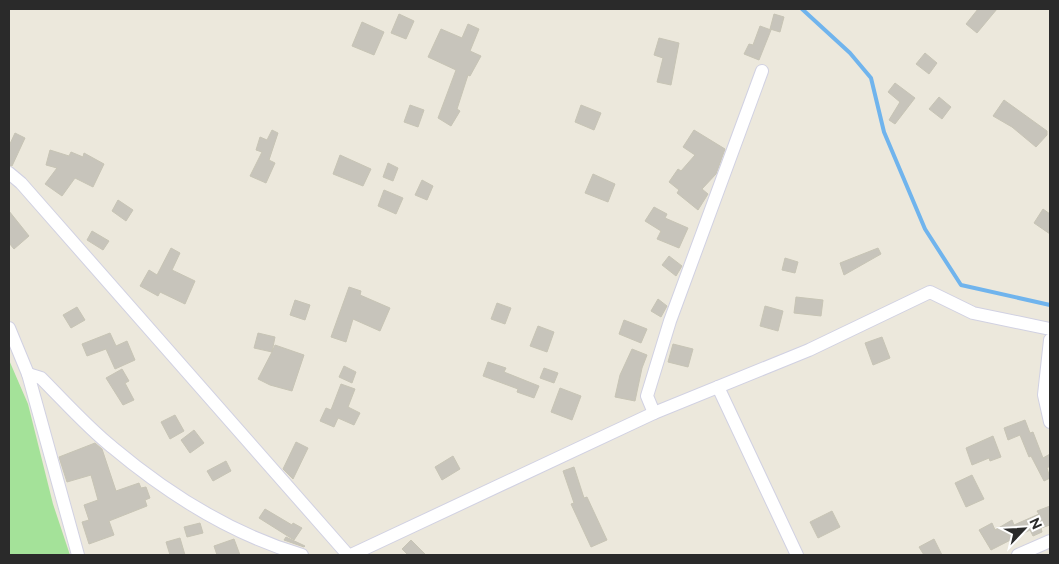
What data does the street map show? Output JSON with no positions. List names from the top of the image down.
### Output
{
  "north": "top right"
}
